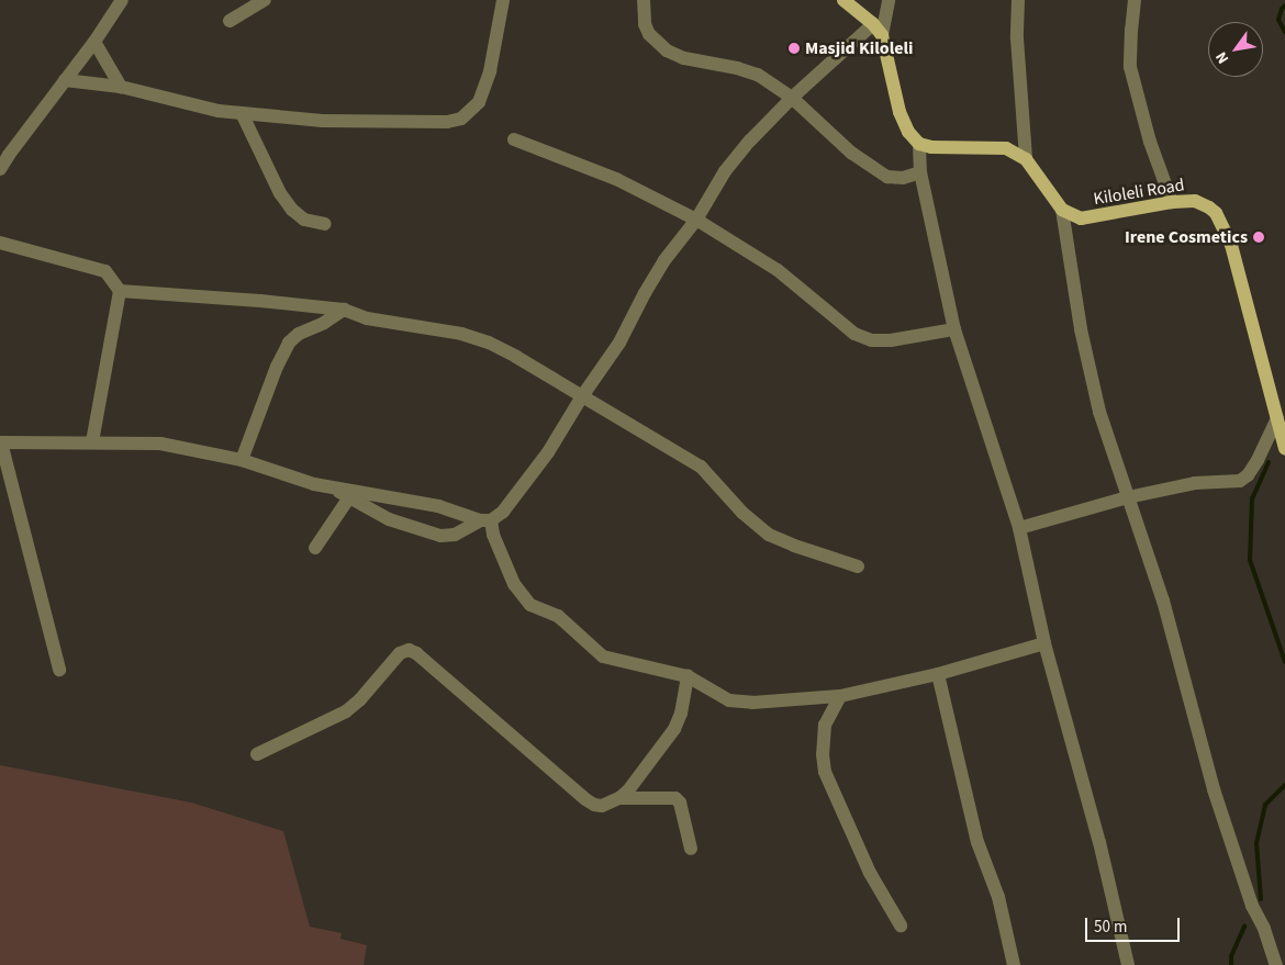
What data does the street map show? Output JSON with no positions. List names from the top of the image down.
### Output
{
  "streets": {
    "main road": ["Kiloleli Road"]
  },
  "places": ["Masjid Kiloleli", "Irene Cosmetics"],
  "scale_bar": "50 m",
  "north": "bottom left"
}
